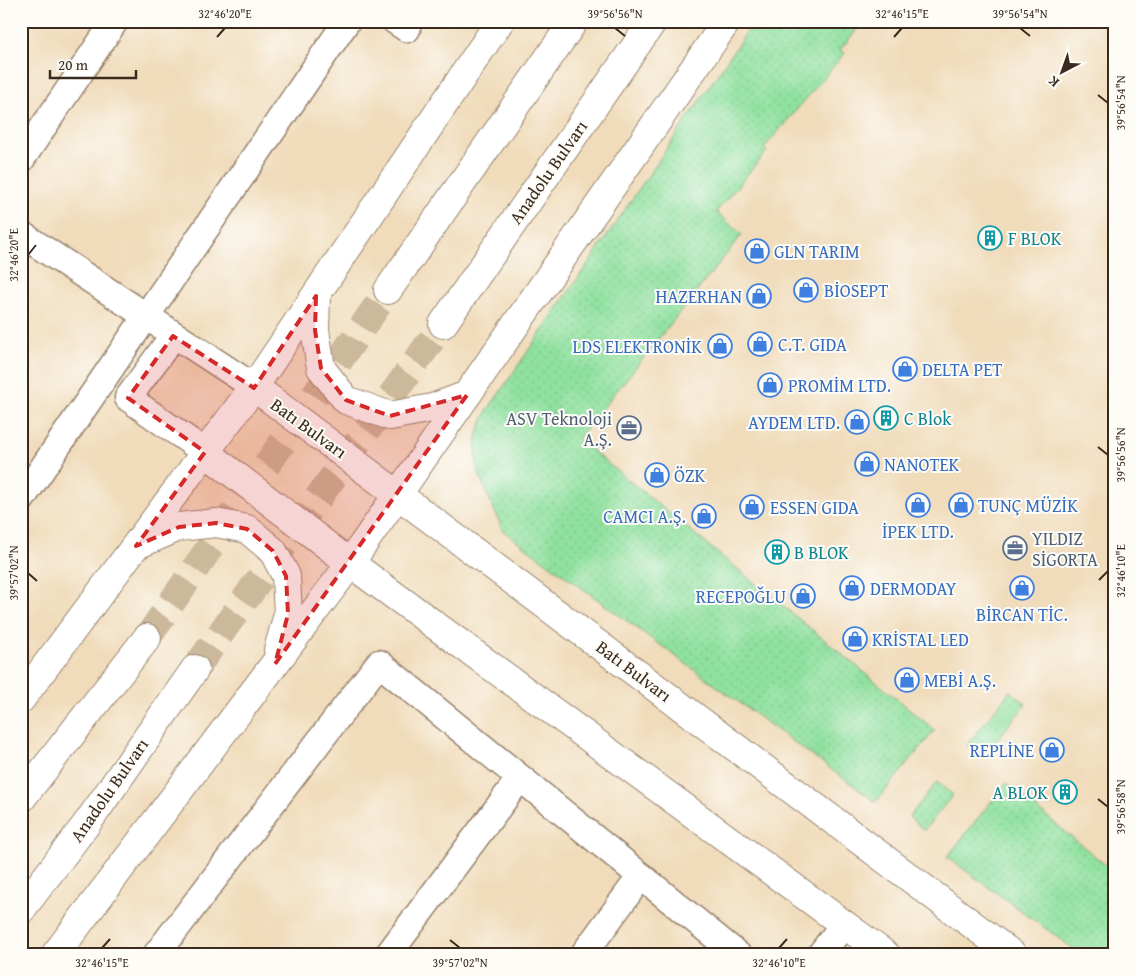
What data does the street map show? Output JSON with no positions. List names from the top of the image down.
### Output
{
  "streets": {
    "main road": ["Anadolu Bulvarı", "Batı Bulvarı"]
  },
  "places": {
    "building": [
      "F BLOK",
      "C Blok",
      "B BLOK",
      "A BLOK"
    ],
    "shop": [
      "GLN TARIM",
      "BİOSEPT",
      "HAZERHAN",
      "C.T. GIDA",
      "LDS ELEKTRONİK",
      "DELTA PET",
      "PROMİM LTD.",
      "AYDEM LTD.",
      "NANOTEK",
      "ÖZK",
      "İPEK LTD.",
      "TUNÇ MÜZİK",
      "ESSEN GIDA",
      "CAMCI A.Ş.",
      "DERMODAY",
      "BİRCAN TİC.",
      "RECEPOĞLU",
      "KRİSTAL LED",
      "MEBİ A.Ş.",
      "REPLİNE"
    ],
    "office": ["ASV Teknoloji A.Ş.", "YILDIZ SİGORTA"]
  },
  "scale_bar": "20 m",
  "north": "bottom left",
  "coordinates": [
    "32°46'20\"E",
    "39°56'56\"N",
    "32°46'15\"E",
    "39°56'54\"N",
    "32°46'10\"E",
    "39°57'02\"N",
    "39°56'58\"N"
  ]
}
